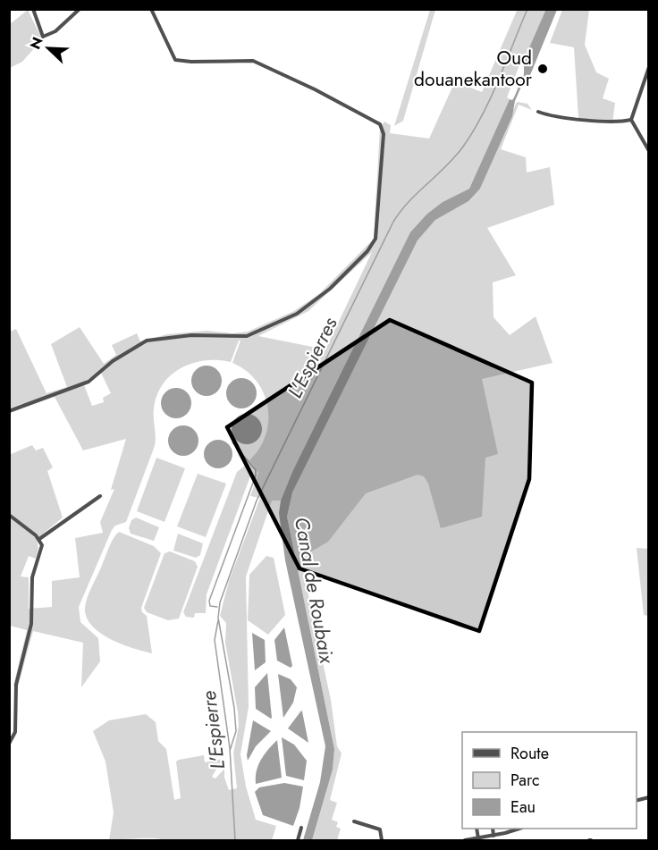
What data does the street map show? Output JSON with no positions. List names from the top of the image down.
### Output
{
  "water": ["L'Espierres", "Canal de Roubaix", "L'Espierre"],
  "places": ["Oud douanekantoor"],
  "legend": ["Route", "Parc", "Eau"],
  "north": "top left"
}
